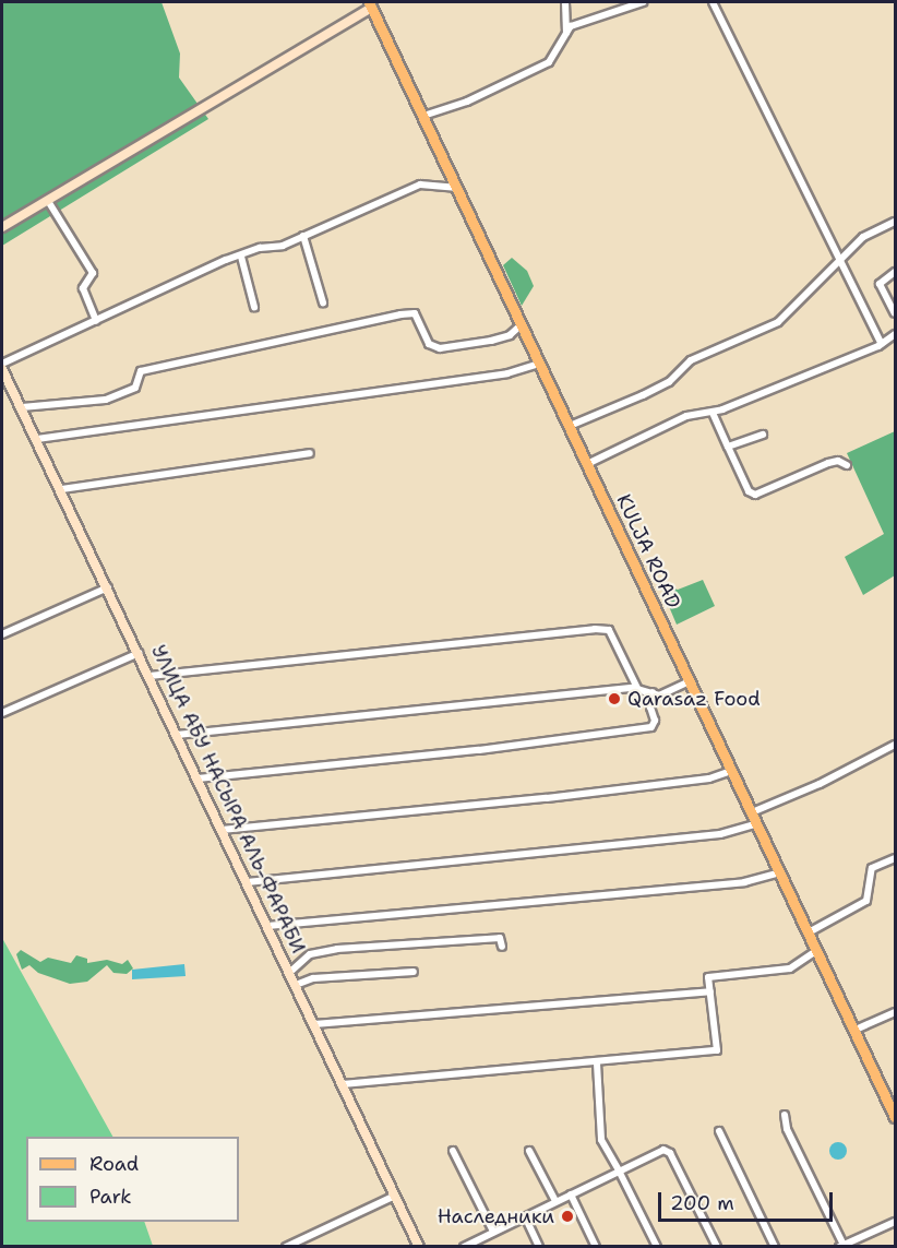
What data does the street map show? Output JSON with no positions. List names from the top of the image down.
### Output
{
  "streets": {
    "main road": ["KULJA ROAD"],
    "street": ["УЛИЦА АБУ НАСЫРА АЛЬ-ФАРАБИ"]
  },
  "places": ["Qarasaz Food", "Наследники"],
  "legend": ["Road", "Park"],
  "scale_bar": "200 m"
}
